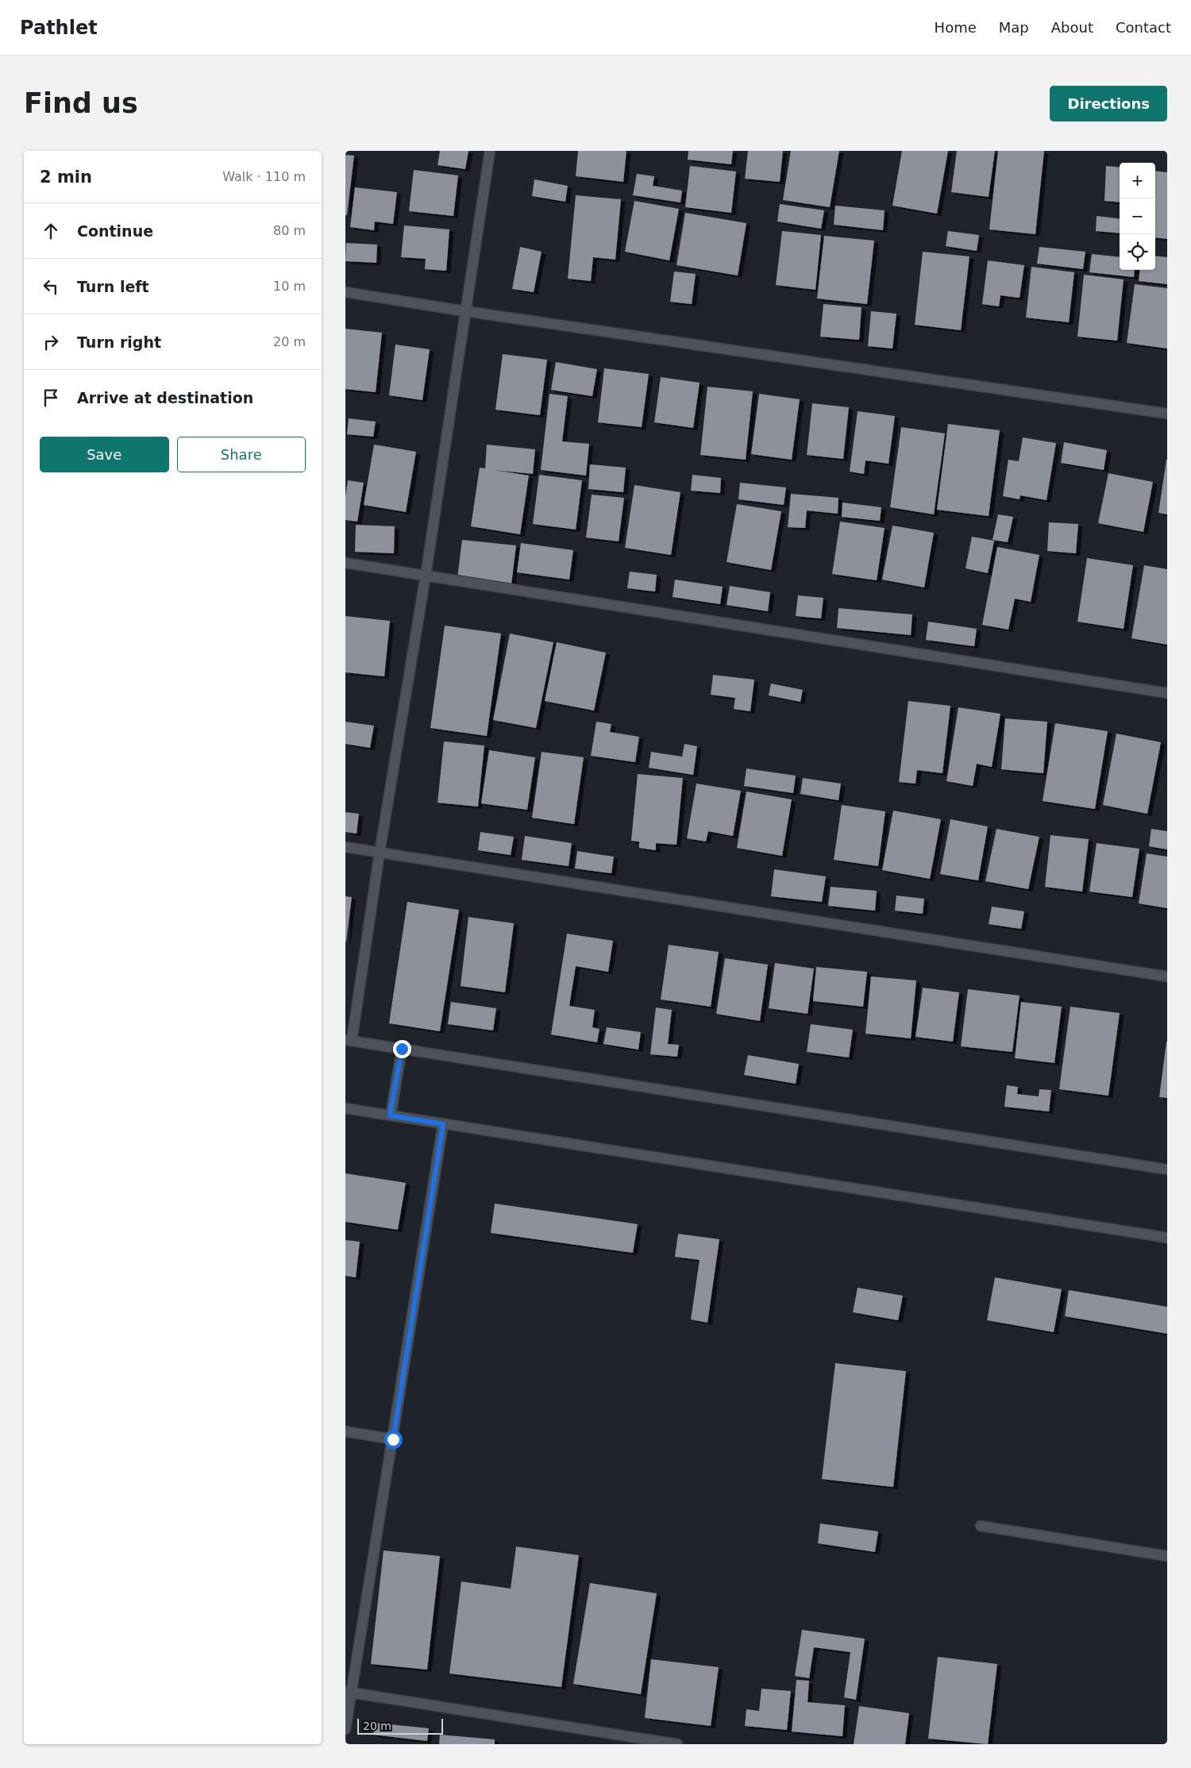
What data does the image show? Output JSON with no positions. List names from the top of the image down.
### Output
{
  "scale_bar": "20 m",
  "page": {
    "header": "Pathlet",
    "nav": [
      "Home",
      "Map",
      "About",
      "Contact"
    ],
    "buttons": [
      "Directions",
      ["Save", "Share"]
    ],
    "title": "Find us",
    "heading": ["2 min", "Walk · 110 m"],
    "map_buttons": ["+", "−"],
    "list": [
      ["Continue", "80 m"],
      ["Turn left", "10 m"],
      ["Turn right", "20 m"],
      "Arrive at destination"
    ],
    "scale": "20 m"
  }
}
